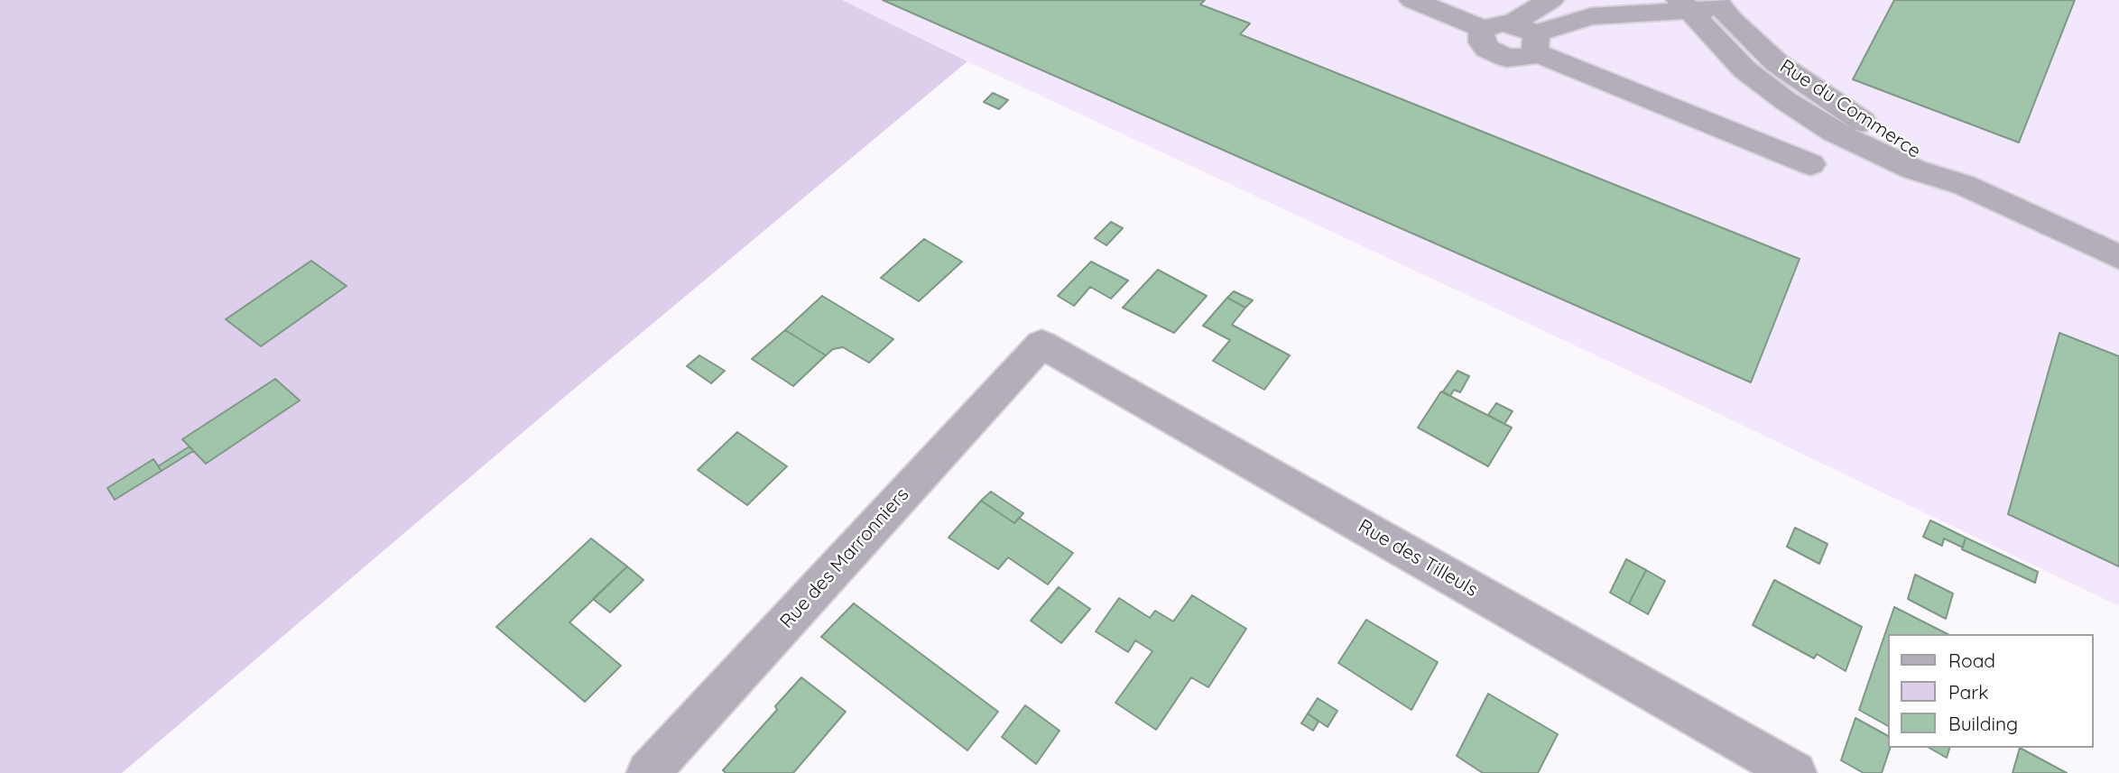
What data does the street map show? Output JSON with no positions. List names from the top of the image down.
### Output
{
  "streets": {
    "street": ["Rue du Commerce", "Rue des Marronniers", "Rue des Tilleuls"]
  },
  "crossings": [
    ["Rue des Marronniers", "Rue des Tilleuls"]
  ],
  "legend": ["Road", "Park", "Building"]
}
